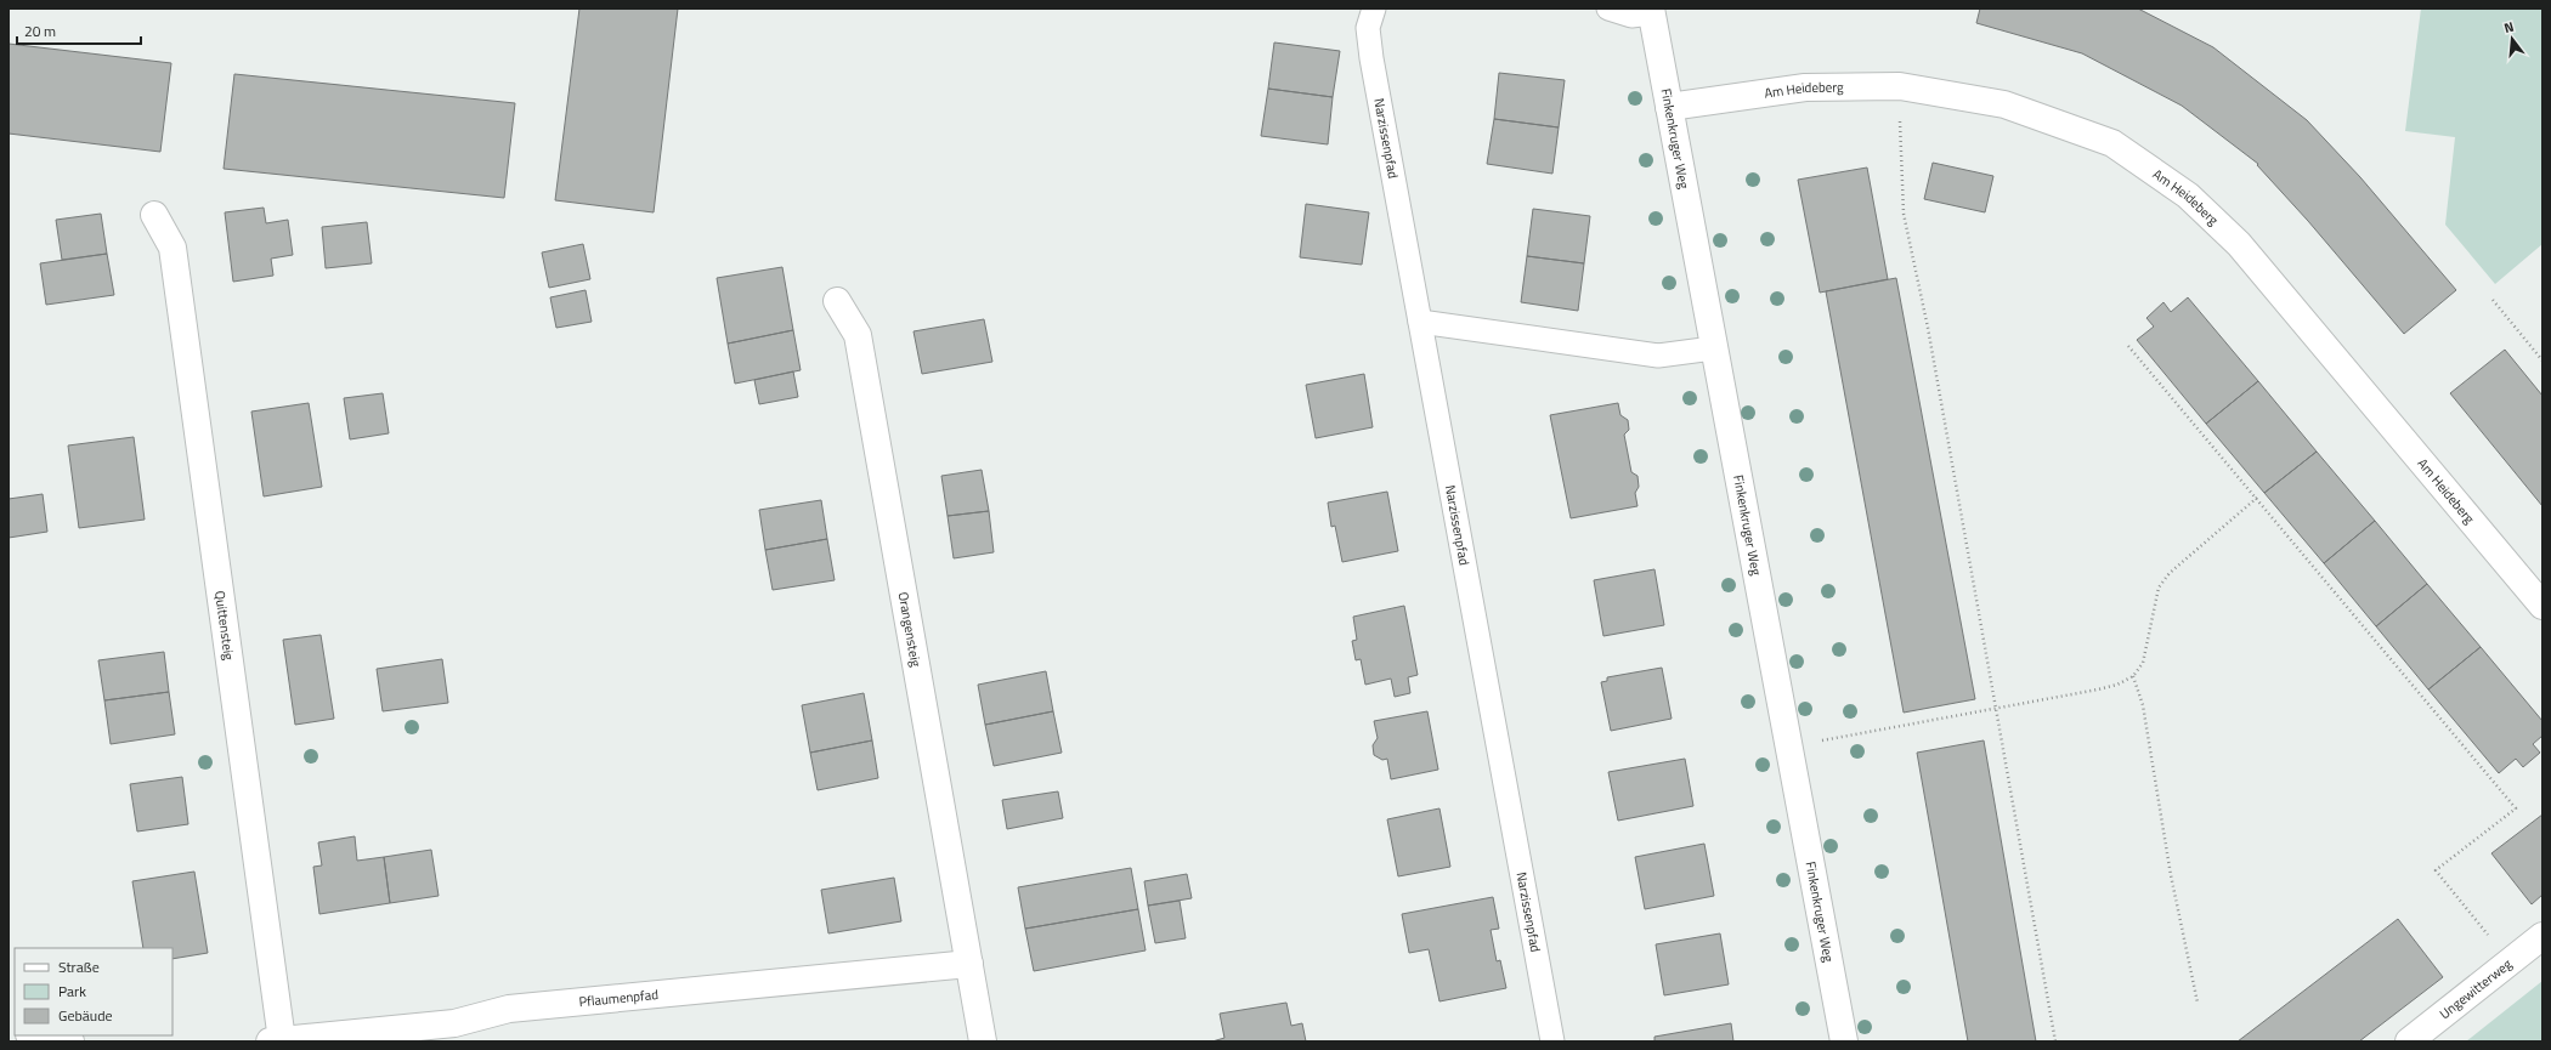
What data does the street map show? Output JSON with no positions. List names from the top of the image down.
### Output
{
  "streets": {
    "street": [
      "Am Heideberg",
      "Finkenkruger Weg",
      "Quittensteig",
      "Orangensteig",
      "Ungewitterweg",
      "Pflaumenpfad"
    ],
    "lane": ["Narzissenpfad"]
  },
  "crossings": [
    ["Am Heideberg", "Finkenkruger Weg"],
    ["Quittensteig", "Pflaumenpfad"],
    ["Orangensteig", "Pflaumenpfad"]
  ],
  "legend": ["Straße", "Park", "Gebäude"],
  "scale_bar": "20 m",
  "north": "top"
}
